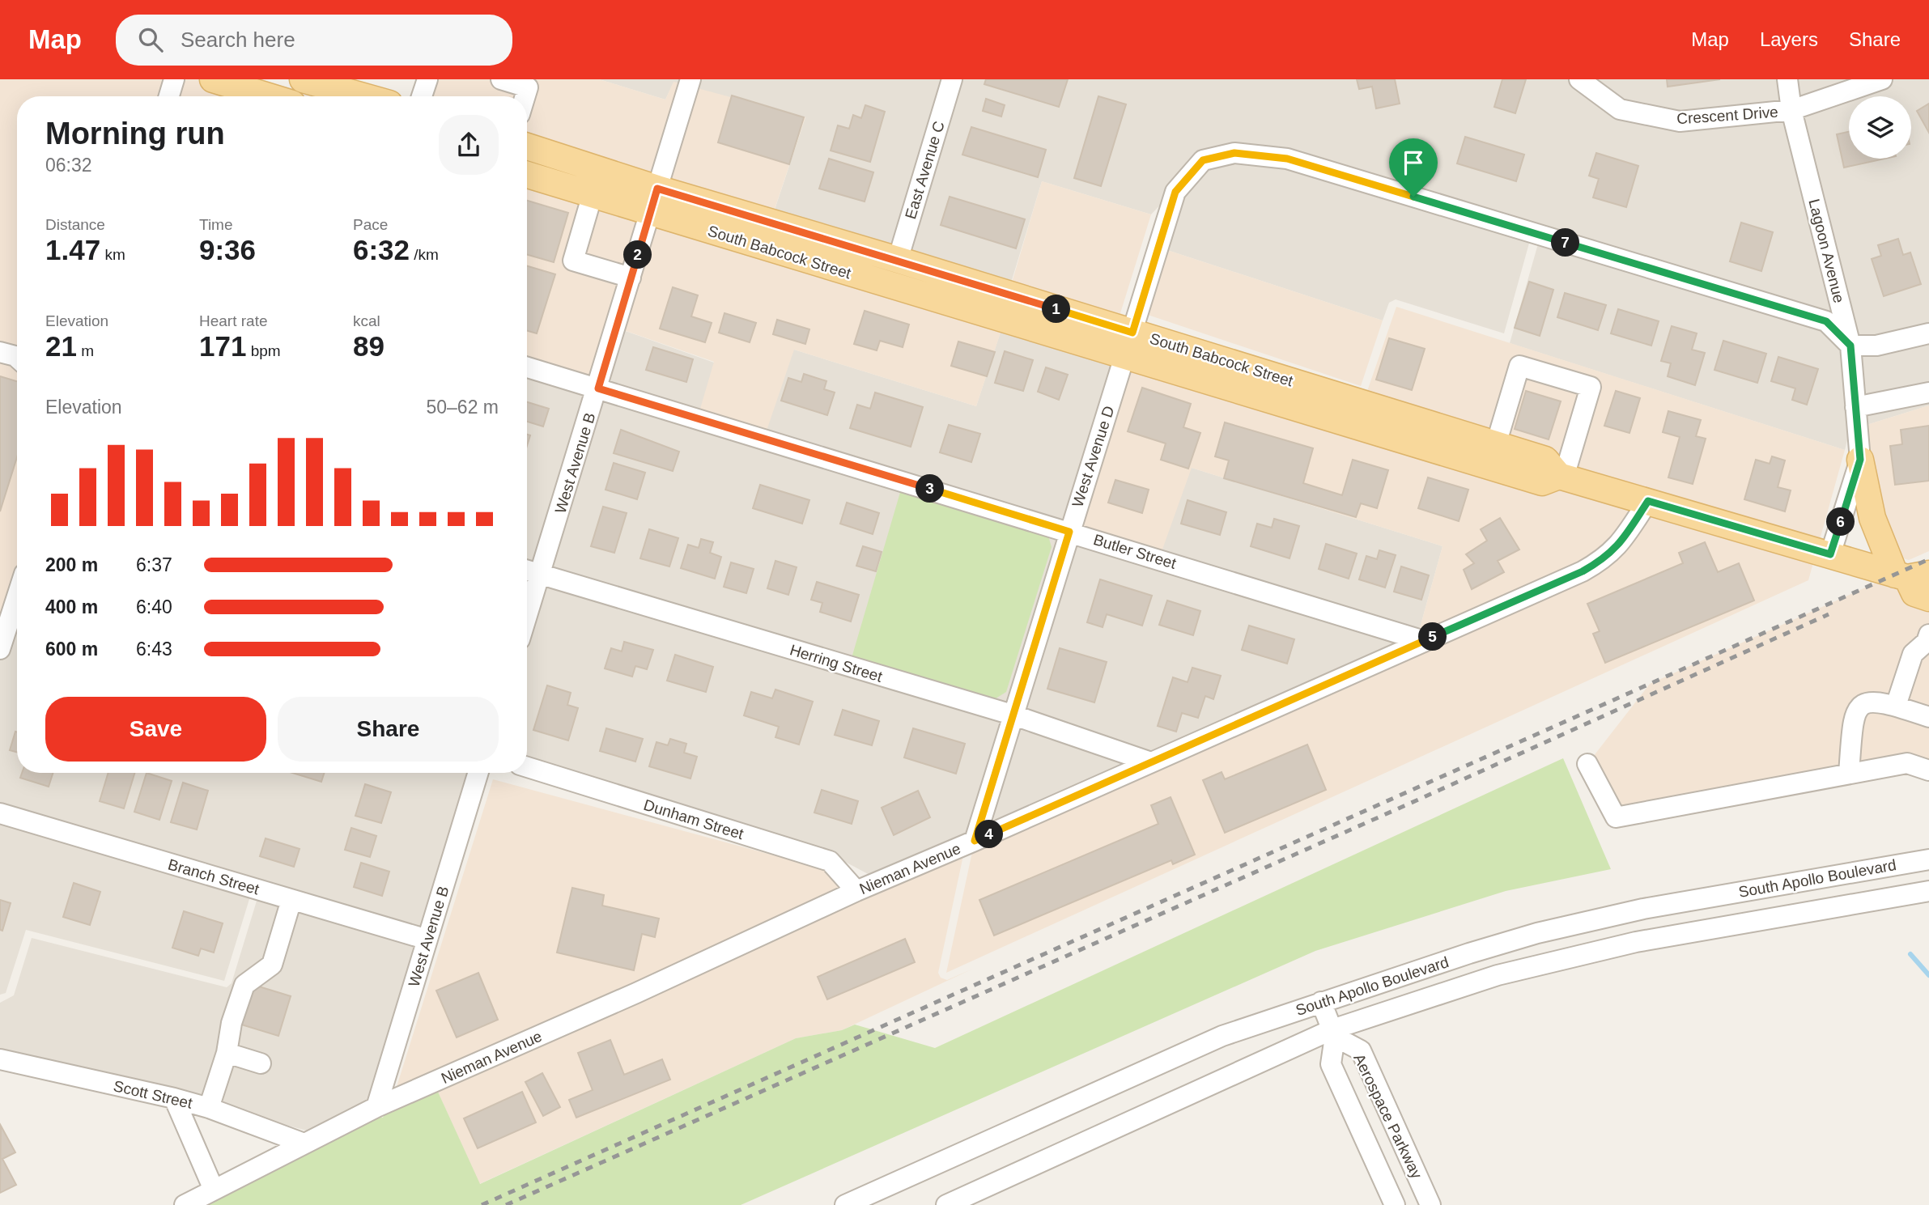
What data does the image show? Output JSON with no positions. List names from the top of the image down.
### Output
{
  "streets": {
    "main road": ["South Babcock Street"],
    "street": [
      "Crescent Drive",
      "East Avenue C",
      "Lagoon Avenue",
      "West Avenue D",
      "West Avenue B",
      "Butler Street",
      "Herring Street",
      "Dunham Street",
      "Nieman Avenue",
      "Branch Street",
      "South Apollo Boulevard",
      "Scott Street",
      "Aerospace Parkway"
    ]
  },
  "crossings": [
    ["Crescent Drive", "Lagoon Avenue"],
    ["East Avenue C", "South Babcock Street"],
    ["Lagoon Avenue", "South Babcock Street"],
    ["Lagoon Avenue", "West Avenue D"],
    ["South Babcock Street", "West Avenue D"],
    ["South Babcock Street", "West Avenue B"],
    ["South Babcock Street", "Nieman Avenue"],
    ["West Avenue D", "Butler Street"],
    ["West Avenue D", "Herring Street"],
    ["West Avenue D", "Nieman Avenue"],
    ["West Avenue B", "Butler Street"],
    ["West Avenue B", "Herring Street"],
    ["West Avenue B", "Nieman Avenue"],
    ["West Avenue B", "Branch Street"],
    ["Butler Street", "Nieman Avenue"],
    ["Herring Street", "Nieman Avenue"],
    ["Dunham Street", "Nieman Avenue"],
    ["Nieman Avenue", "Scott Street"],
    ["South Apollo Boulevard", "Aerospace Parkway"]
  ],
  "page": {
    "header": "Map",
    "search": "Search here",
    "nav": ["Map", "Layers", "Share"],
    "heading": ["Morning run", "06:32"],
    "stats": [
      ["Distance", "1.47 km"],
      ["Time", "9:36"],
      ["Pace", "6:32 /km"],
      ["Elevation", "21 m"],
      ["Heart rate", "171 bpm"],
      ["kcal", "89"]
    ],
    "pins": [
      "7",
      "2",
      "1",
      "3",
      "6",
      "5",
      "4"
    ],
    "chart": ["Elevation", "50–62 m"],
    "list": [
      {
        "name": "200 m",
        "note": "6:37"
      },
      {
        "name": "400 m",
        "note": "6:40"
      },
      {
        "name": "600 m",
        "note": "6:43"
      }
    ],
    "buttons": ["Save", "Share"]
  }
}
